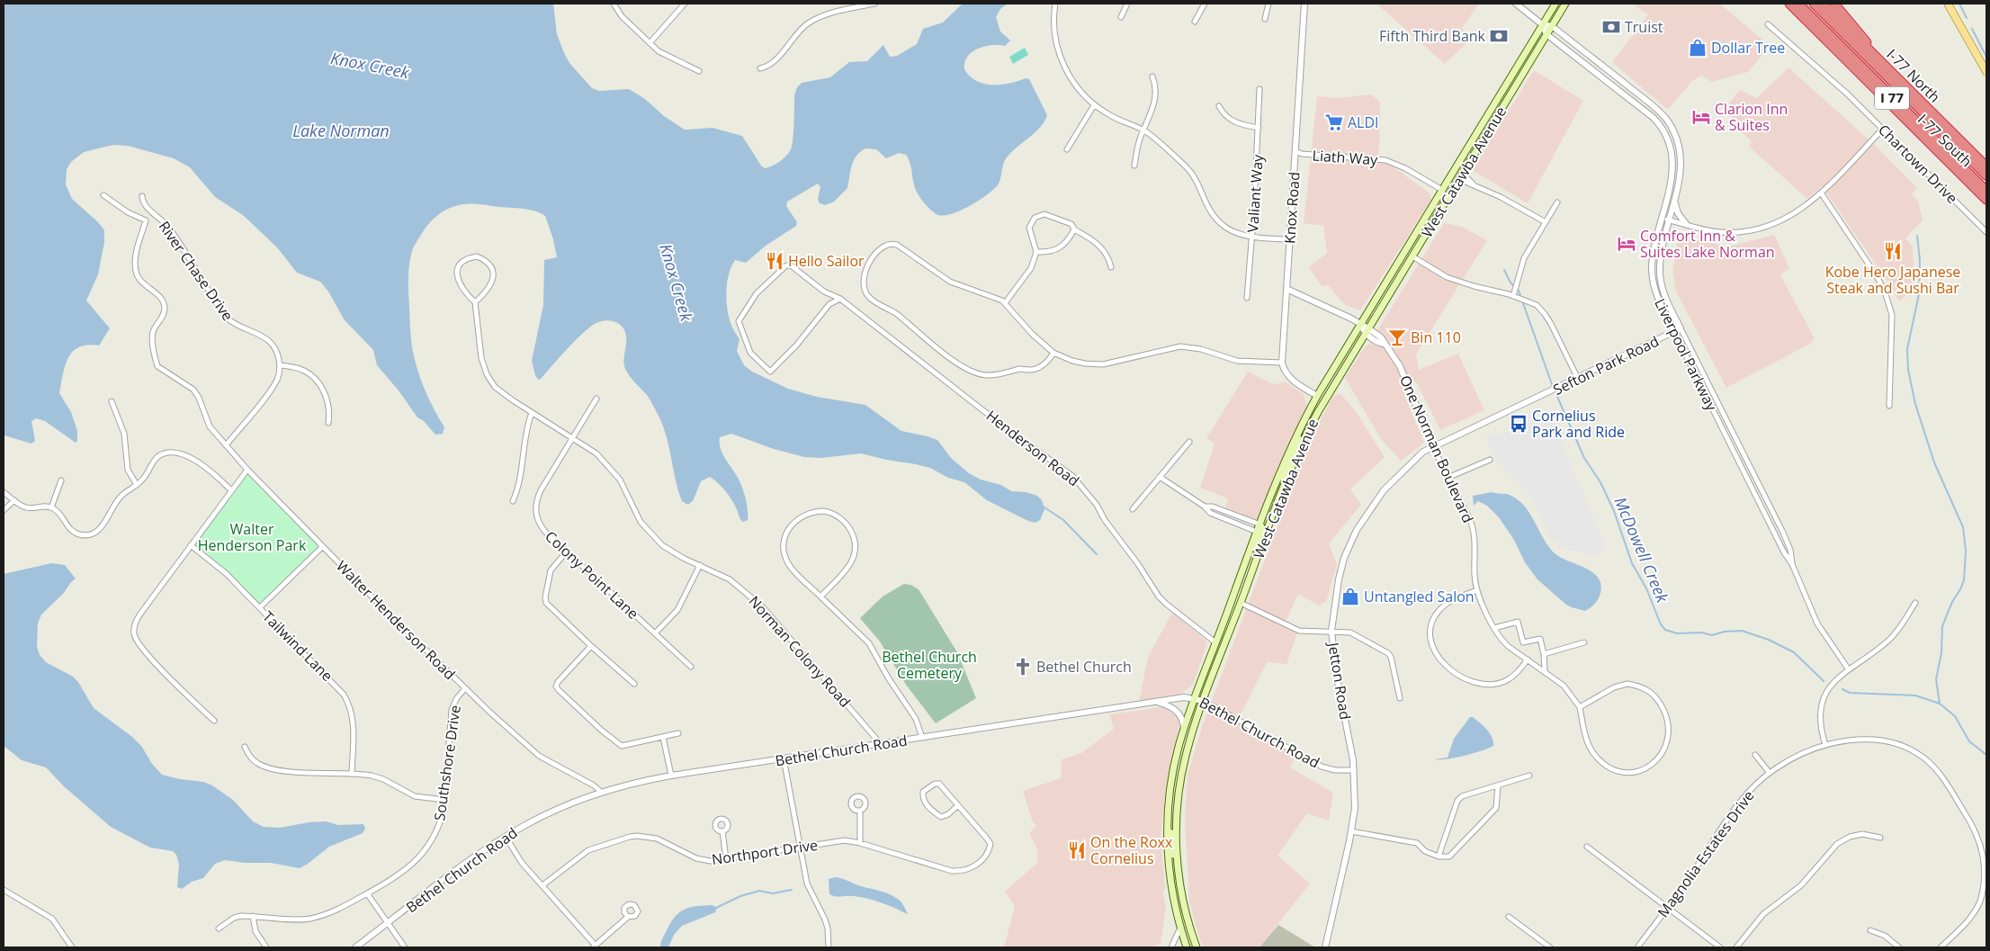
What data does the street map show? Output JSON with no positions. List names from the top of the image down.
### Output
{
  "streets": {
    "highway": ["I-77 North", "I 77", "I-77 South"],
    "main road": ["West Catawba Avenue"],
    "street": [
      "Liath Way",
      "Chartown Drive",
      "Valiant Way",
      "Knox Road",
      "River Chase Drive",
      "Liverpool Parkway",
      "Sefton Park Road",
      "Henderson Road",
      "One Norman Boulevard",
      "Colony Point Lane",
      "Walter Henderson Road",
      "Tailwind Lane",
      "Norman Colony Road",
      "Jetton Road",
      "Bethel Church Road",
      "Southshore Drive",
      "Northport Drive",
      "Magnolia Estates Drive"
    ]
  },
  "crossings": [
    ["Liath Way", "West Catawba Avenue"],
    ["Liath Way", "Knox Road"],
    ["West Catawba Avenue", "Liverpool Parkway"],
    ["West Catawba Avenue", "Henderson Road"],
    ["West Catawba Avenue", "One Norman Boulevard"],
    ["West Catawba Avenue", "Bethel Church Road"],
    ["Knox Road", "One Norman Boulevard"],
    ["Liverpool Parkway", "Sefton Park Road"],
    ["Sefton Park Road", "One Norman Boulevard"],
    ["Sefton Park Road", "Jetton Road"],
    ["One Norman Boulevard", "Jetton Road"],
    ["Colony Point Lane", "Norman Colony Road"],
    ["Walter Henderson Road", "Bethel Church Road"],
    ["Walter Henderson Road", "Southshore Drive"],
    ["Norman Colony Road", "Bethel Church Road"],
    ["Jetton Road", "Bethel Church Road"]
  ],
  "water": ["Knox Creek", "Lake Norman", "McDowell Creek"],
  "parks": ["Walter Henderson Park", "Bethel Church Cemetery"],
  "places": {
    "bank": ["Truist", "Fifth Third Bank"],
    "shop": ["Dollar Tree", "Untangled Salon"],
    "hotel": ["Clarion Inn & Suites", "Comfort Inn & Suites Lake Norman"],
    "supermarket": ["ALDI"],
    "restaurant": ["Kobe Hero Japanese Steak and Sushi Bar", "Hello Sailor", "On the Roxx Cornelius"],
    "bar": ["Bin 110"],
    "bus stop": ["Cornelius Park and Ride"],
    "church": ["Bethel Church"]
  }
}
